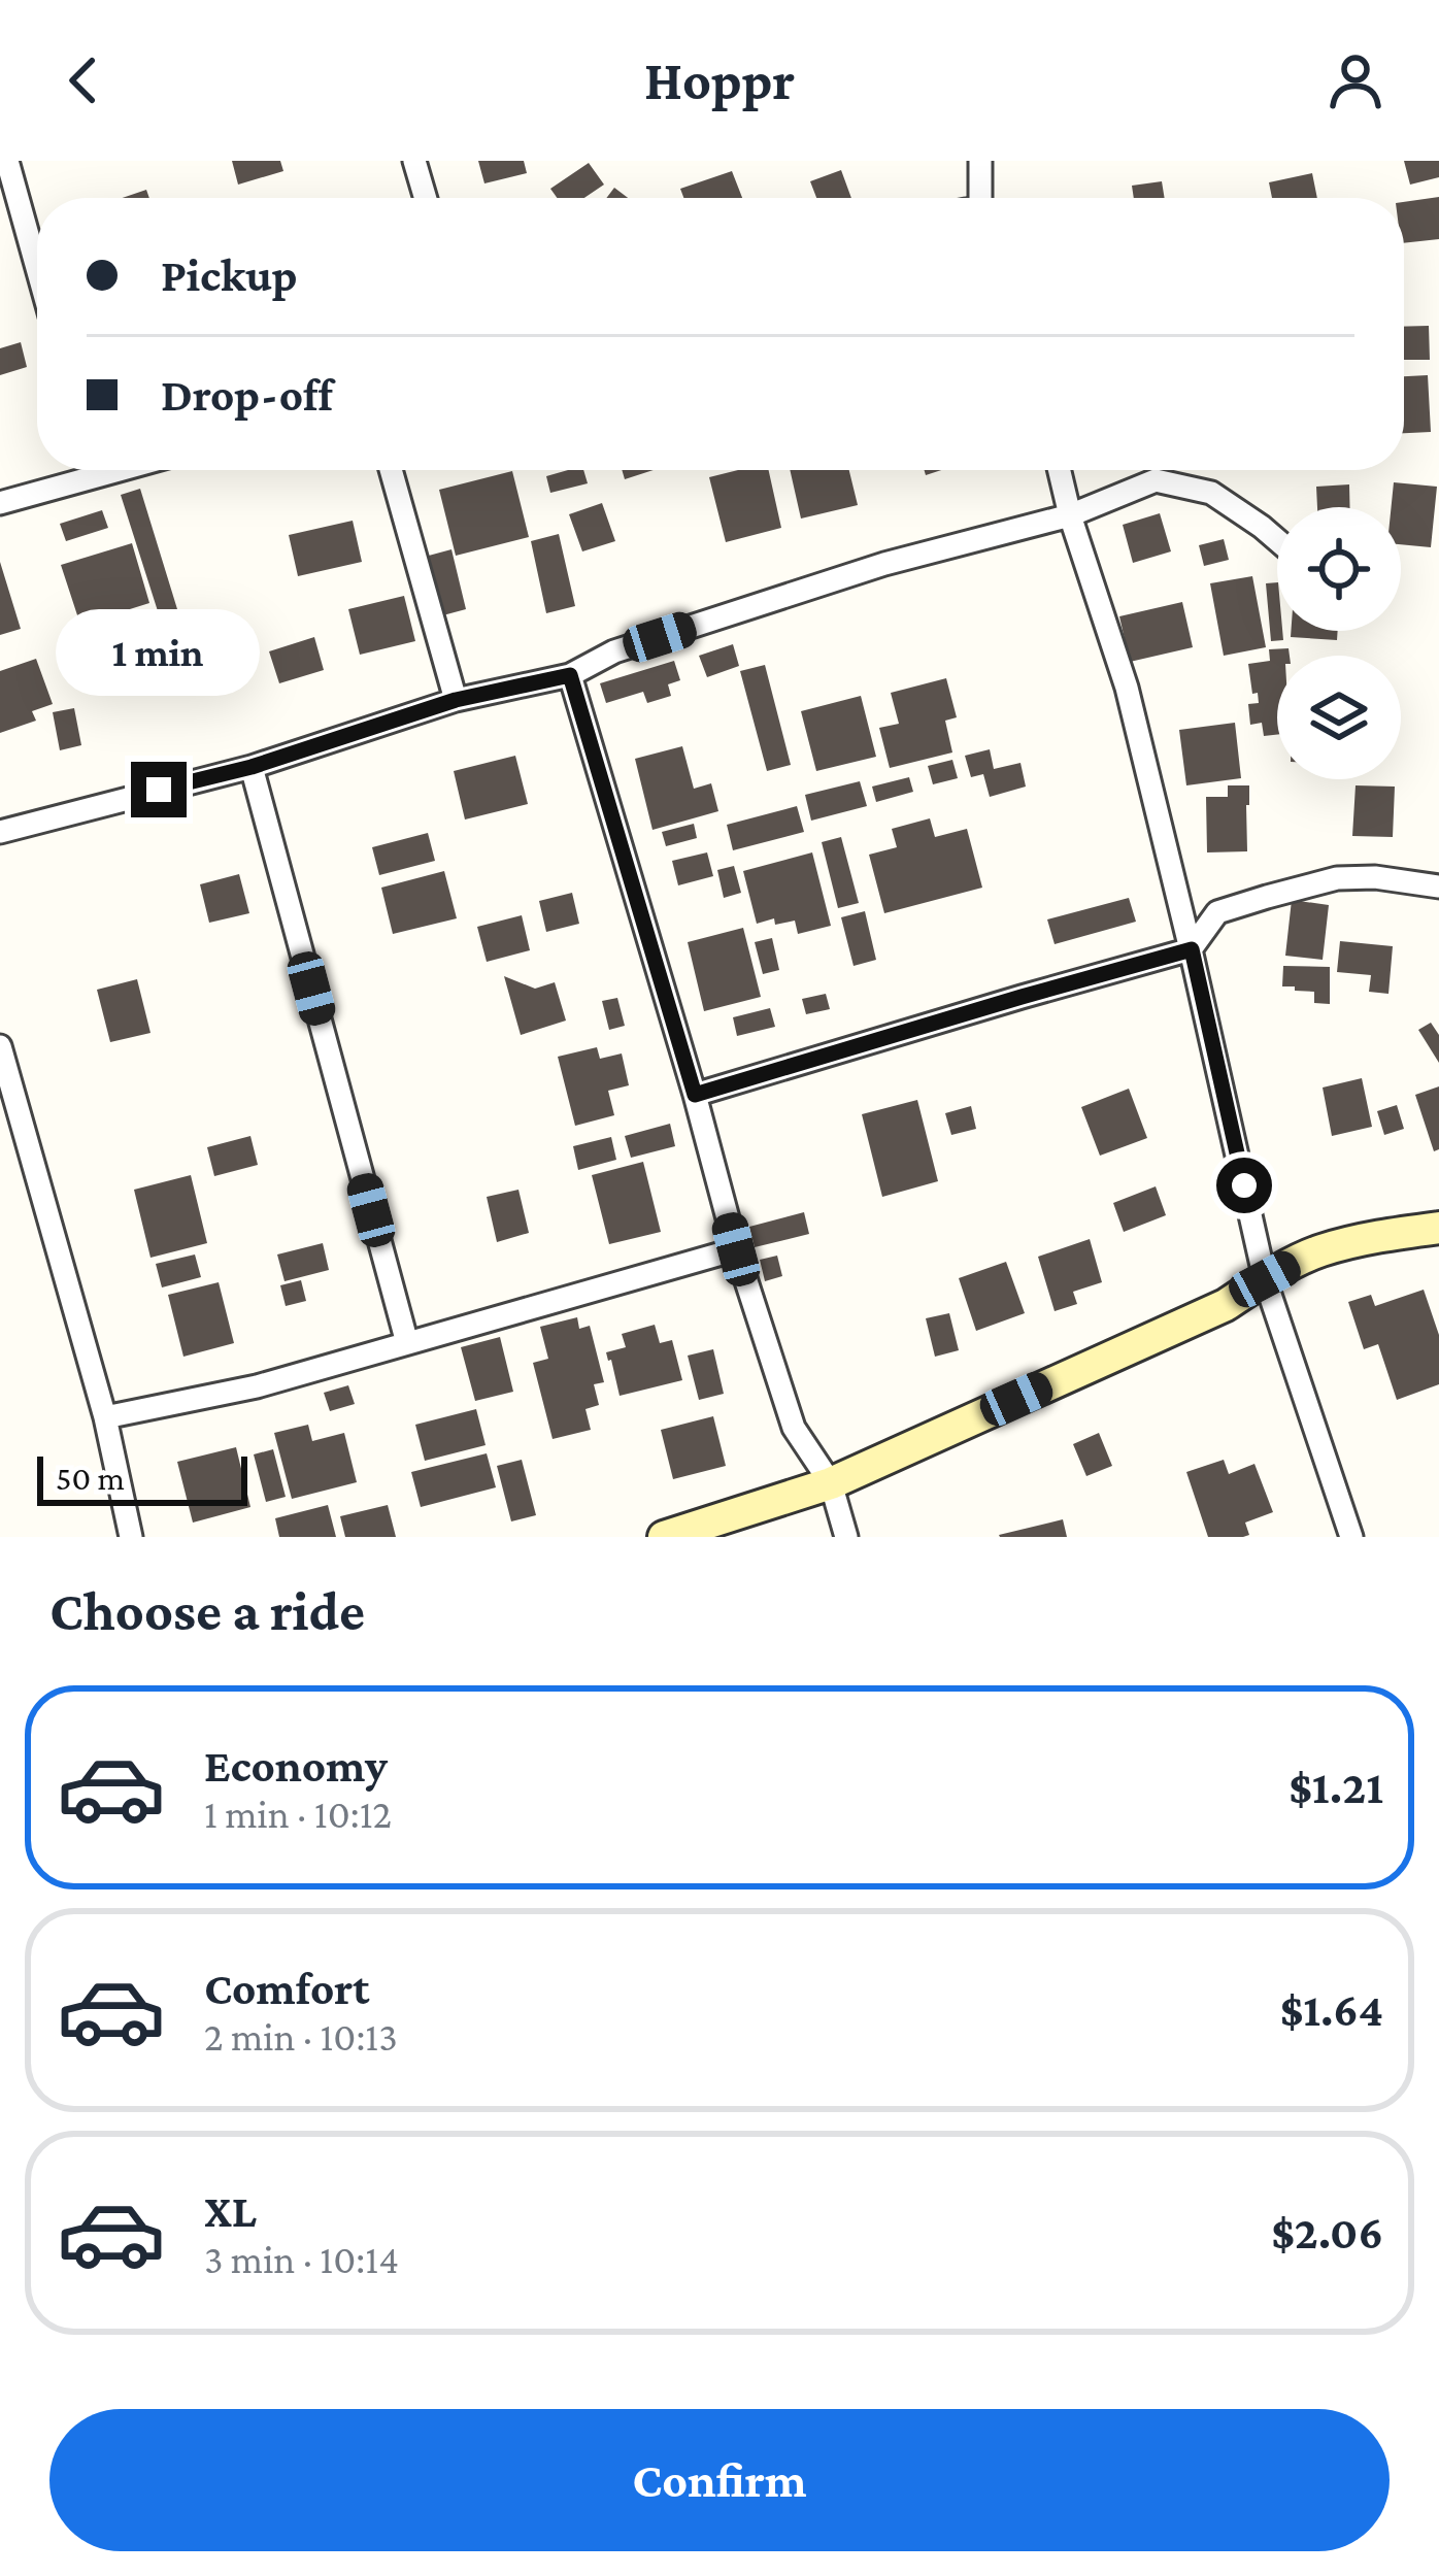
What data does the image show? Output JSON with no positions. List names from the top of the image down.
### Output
{
  "scale_bar": "50 m",
  "page": {
    "header": "Hoppr",
    "banner": ["Pickup", "Drop-off"],
    "bubble": "1 min",
    "scale": "50 m",
    "heading": "Choose a ride",
    "list": [
      {
        "name": "Economy",
        "note": "1 min · 10:12",
        "value": "$1.21"
      },
      {
        "name": "Comfort",
        "note": "2 min · 10:13",
        "value": "$1.64"
      },
      {
        "name": "XL",
        "note": "3 min · 10:14",
        "value": "$2.06"
      }
    ],
    "buttons": "Confirm"
  }
}
